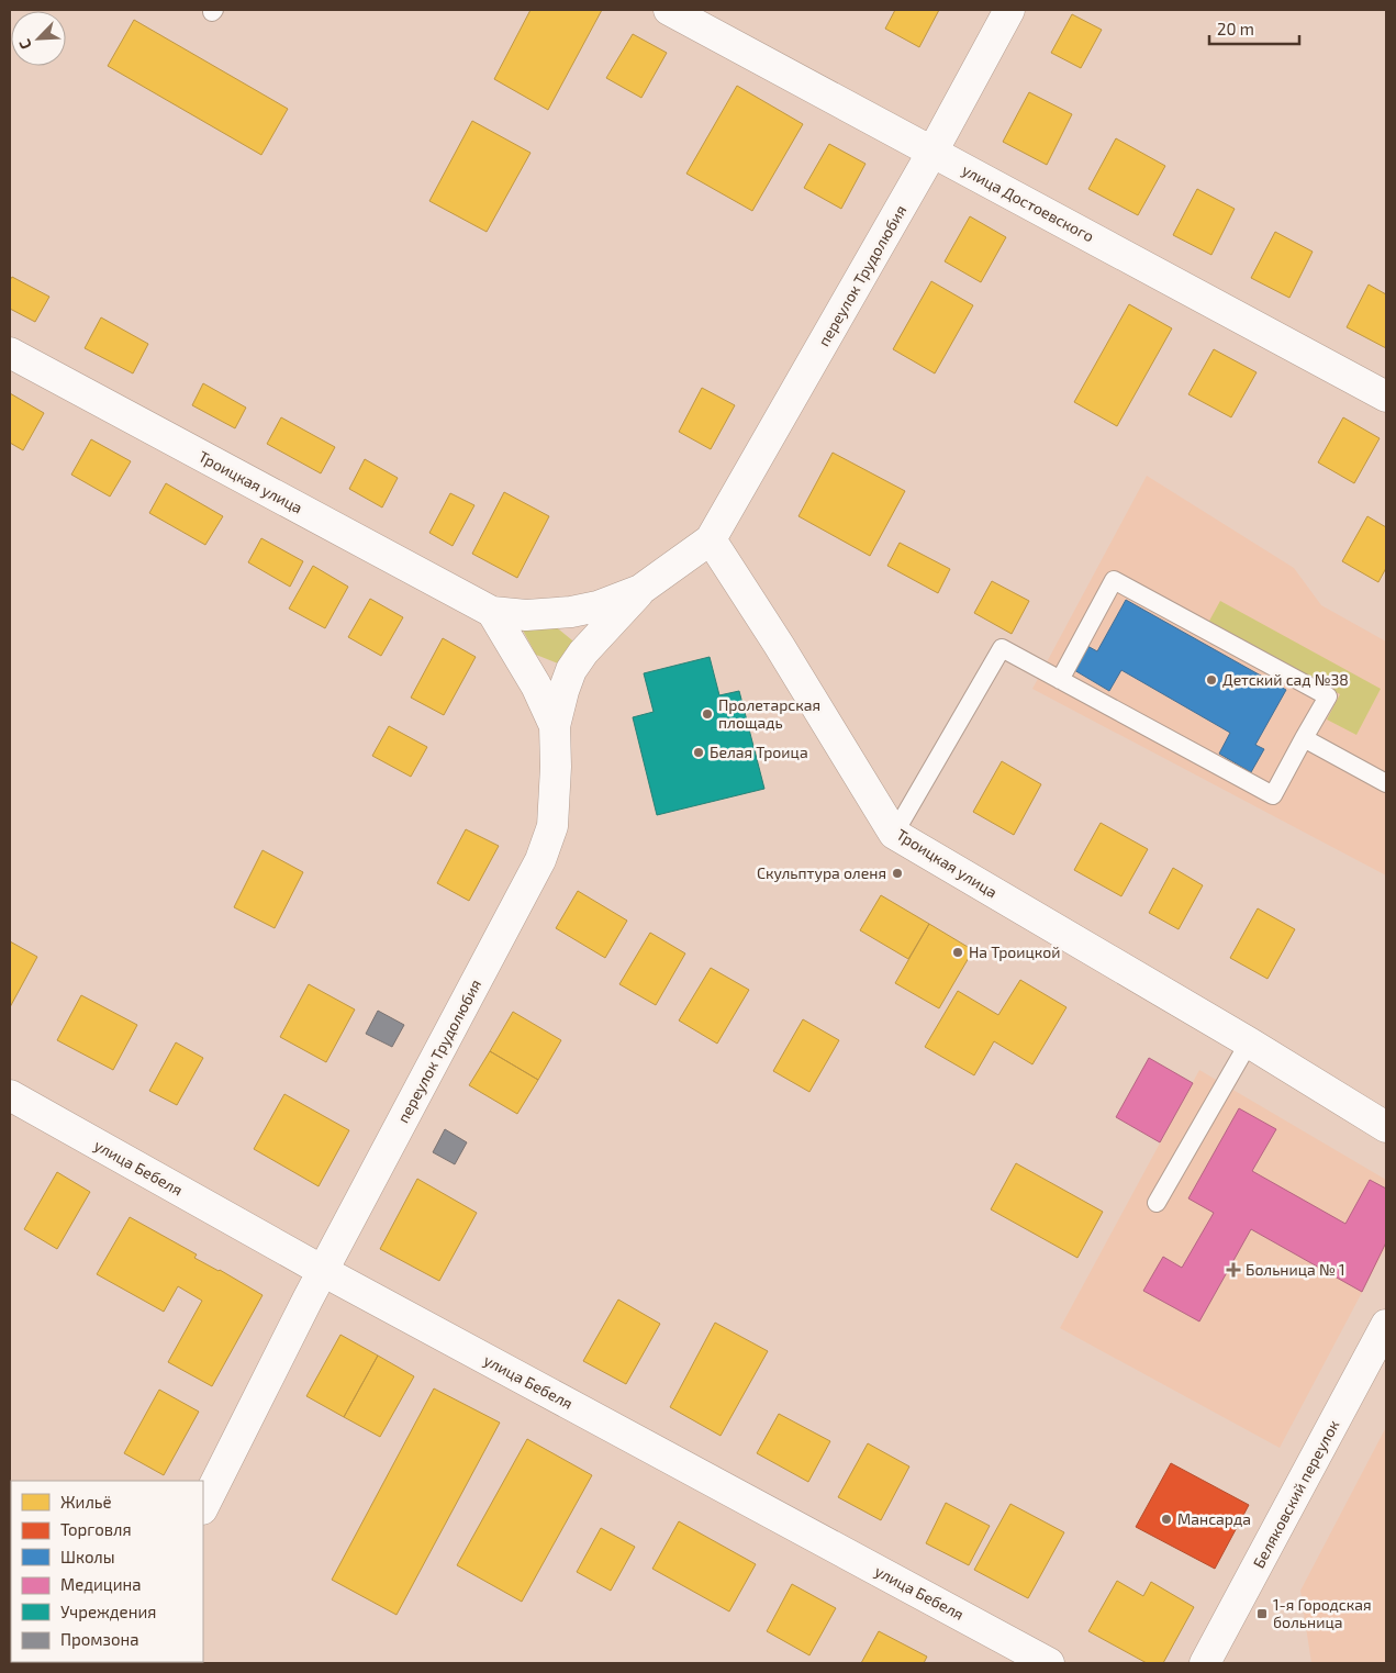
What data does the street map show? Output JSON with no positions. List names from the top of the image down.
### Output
{
  "streets": {
    "street": [
      "улица Достоевского",
      "переулок Трудолюбия",
      "Троицкая улица",
      "улица Бебеля",
      "Беляковский переулок"
    ]
  },
  "crossings": [
    ["улица Достоевского", "переулок Трудолюбия"],
    ["переулок Трудолюбия", "Троицкая улица"],
    ["переулок Трудолюбия", "улица Бебеля"]
  ],
  "places": {
    "other": [
      "Детский сад №38",
      "Пролетарская площадь",
      "Белая Троица",
      "Скульптура оленя",
      "На Троицкой",
      "Мансарда"
    ],
    "health": ["Больница № 1"],
    "transit": ["1-я Городская больница"]
  },
  "legend": [
    "Жильё",
    "Торговля",
    "Школы",
    "Медицина",
    "Учреждения",
    "Промзона"
  ],
  "scale_bar": "20 m",
  "north": "bottom left"
}
